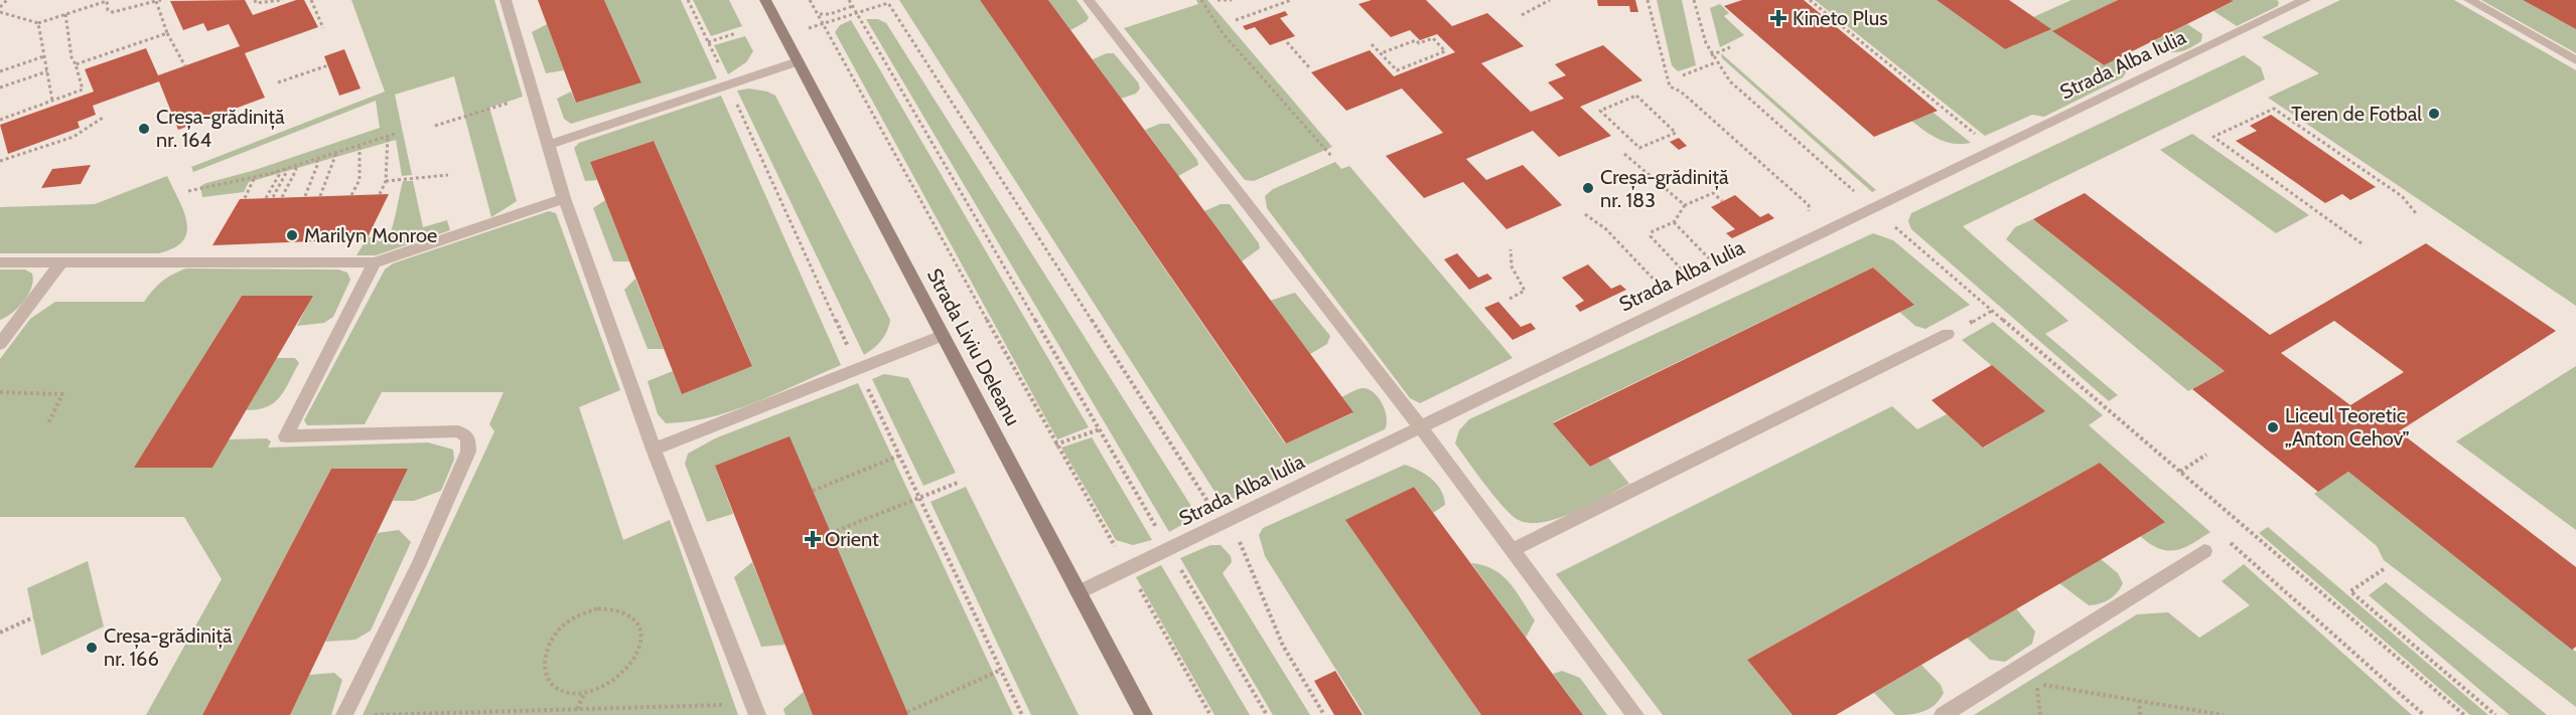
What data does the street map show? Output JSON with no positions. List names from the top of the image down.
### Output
{
  "streets": {
    "main road": ["Strada Liviu Deleanu"],
    "lane": ["Strada Alba Iulia"]
  },
  "crossings": [
    ["Strada Alba Iulia", "Strada Liviu Deleanu"]
  ],
  "places": {
    "health": ["Kineto Plus", "Orient"],
    "other": [
      "Teren de Fotbal",
      "Creșa-grădiniță nr. 164",
      "Creșa-grădiniță nr. 183",
      "Marilyn Monroe",
      "Liceul Teoretic „Anton Cehov”",
      "Creșa-grădiniță nr. 166"
    ]
  }
}
